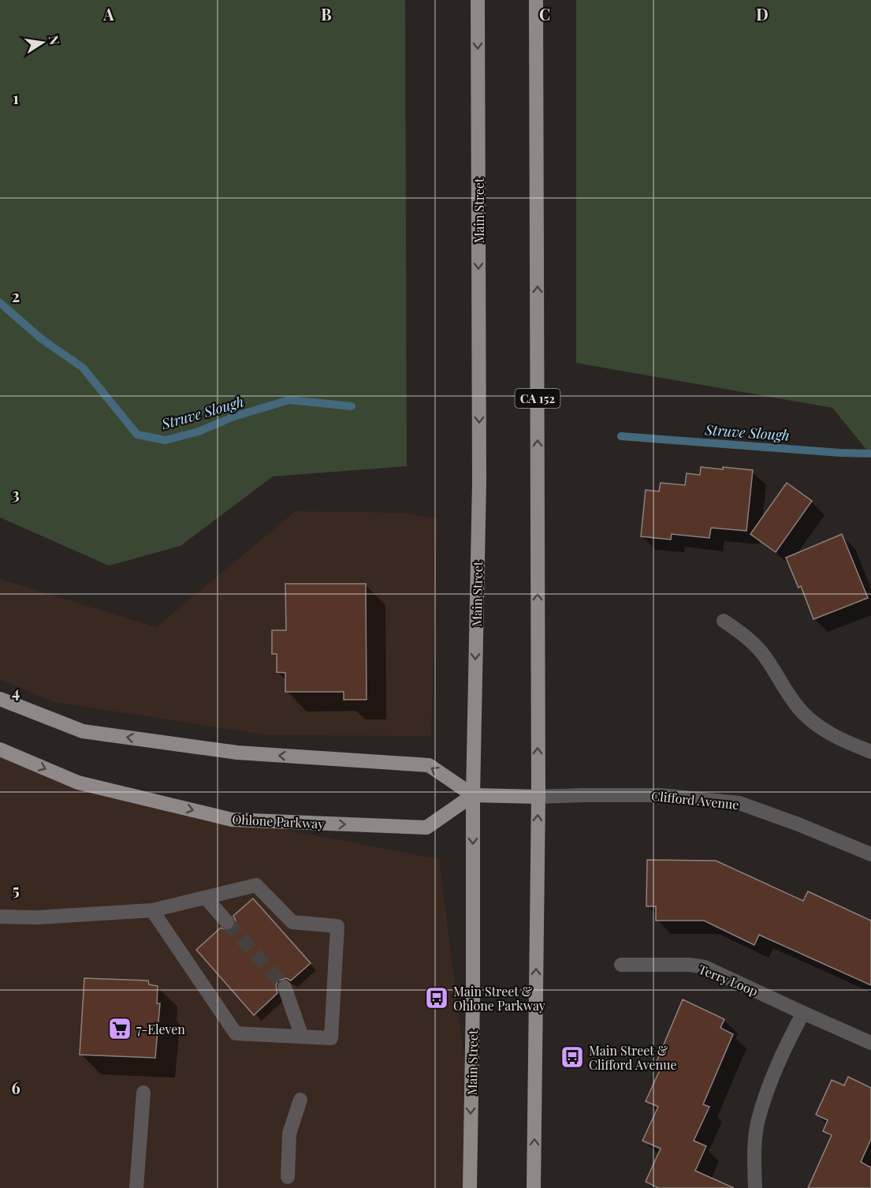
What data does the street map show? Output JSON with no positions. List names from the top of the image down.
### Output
{
  "streets": {
    "main road": ["Main Street", "CA 152", "Ohlone Parkway"],
    "street": ["Clifford Avenue", "Terry Loop"]
  },
  "crossings": [
    ["Main Street", "Ohlone Parkway"],
    ["CA 152", "Clifford Avenue"]
  ],
  "water": ["Struve Slough"],
  "places": {
    "bus stop": ["Main Street & Ohlone Parkway", "Main Street & Clifford Avenue"],
    "supermarket": ["7-Eleven"]
  },
  "north": "right",
  "grid": {
    "columns": [
      "A",
      "B",
      "C",
      "D"
    ],
    "rows": [
      "1",
      "2",
      "3",
      "4",
      "5",
      "6"
    ]
  }
}
